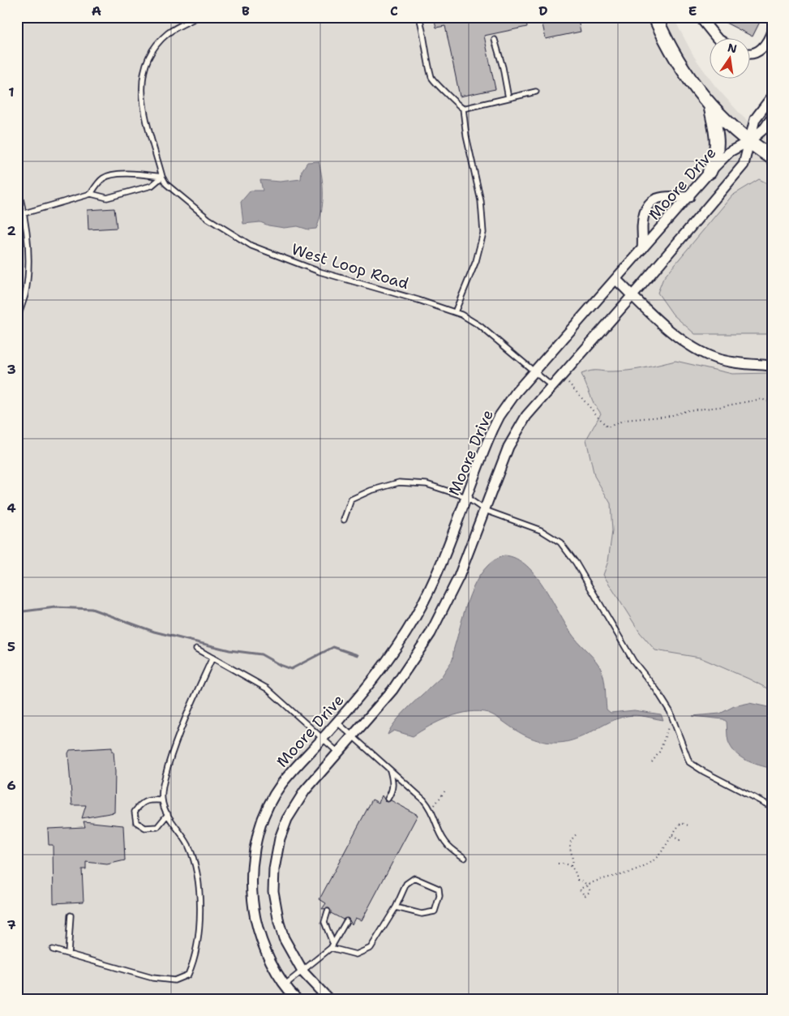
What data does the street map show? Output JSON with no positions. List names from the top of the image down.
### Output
{
  "streets": {
    "street": ["Moore Drive"],
    "lane": ["West Loop Road"]
  },
  "crossings": [
    ["Moore Drive", "West Loop Road"]
  ],
  "north": "top",
  "grid": {
    "columns": [
      "A",
      "B",
      "C",
      "D",
      "E"
    ],
    "rows": [
      "1",
      "2",
      "3",
      "4",
      "5",
      "6",
      "7"
    ]
  }
}
